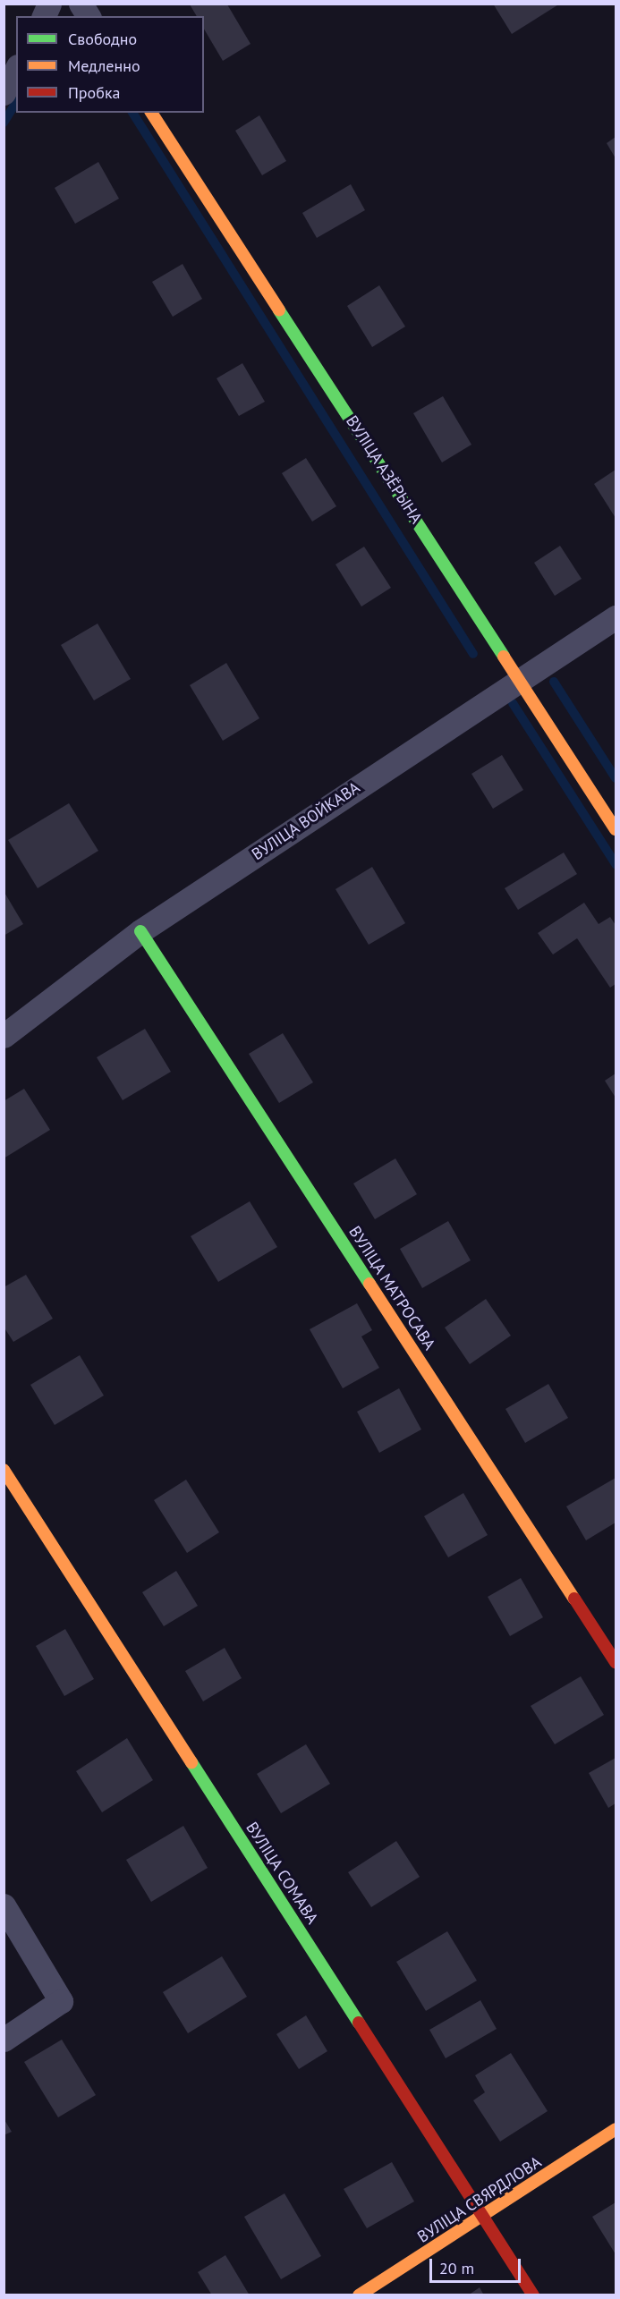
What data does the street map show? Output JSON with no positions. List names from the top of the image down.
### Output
{
  "streets": {
    "street": [
      "ВУЛІЦА АЗЁРЫНА",
      "ВУЛІЦА ВОЙКАВА",
      "ВУЛІЦА МАТРОСАВА",
      "ВУЛІЦА СОМАВА",
      "ВУЛІЦА СВЯРДЛОВА"
    ]
  },
  "crossings": [
    ["ВУЛІЦА АЗЁРЫНА", "ВУЛІЦА ВОЙКАВА"],
    ["ВУЛІЦА ВОЙКАВА", "ВУЛІЦА МАТРОСАВА"],
    ["ВУЛІЦА СОМАВА", "ВУЛІЦА СВЯРДЛОВА"]
  ],
  "legend": ["Свободно", "Медленно", "Пробка"],
  "scale_bar": "20 m"
}
